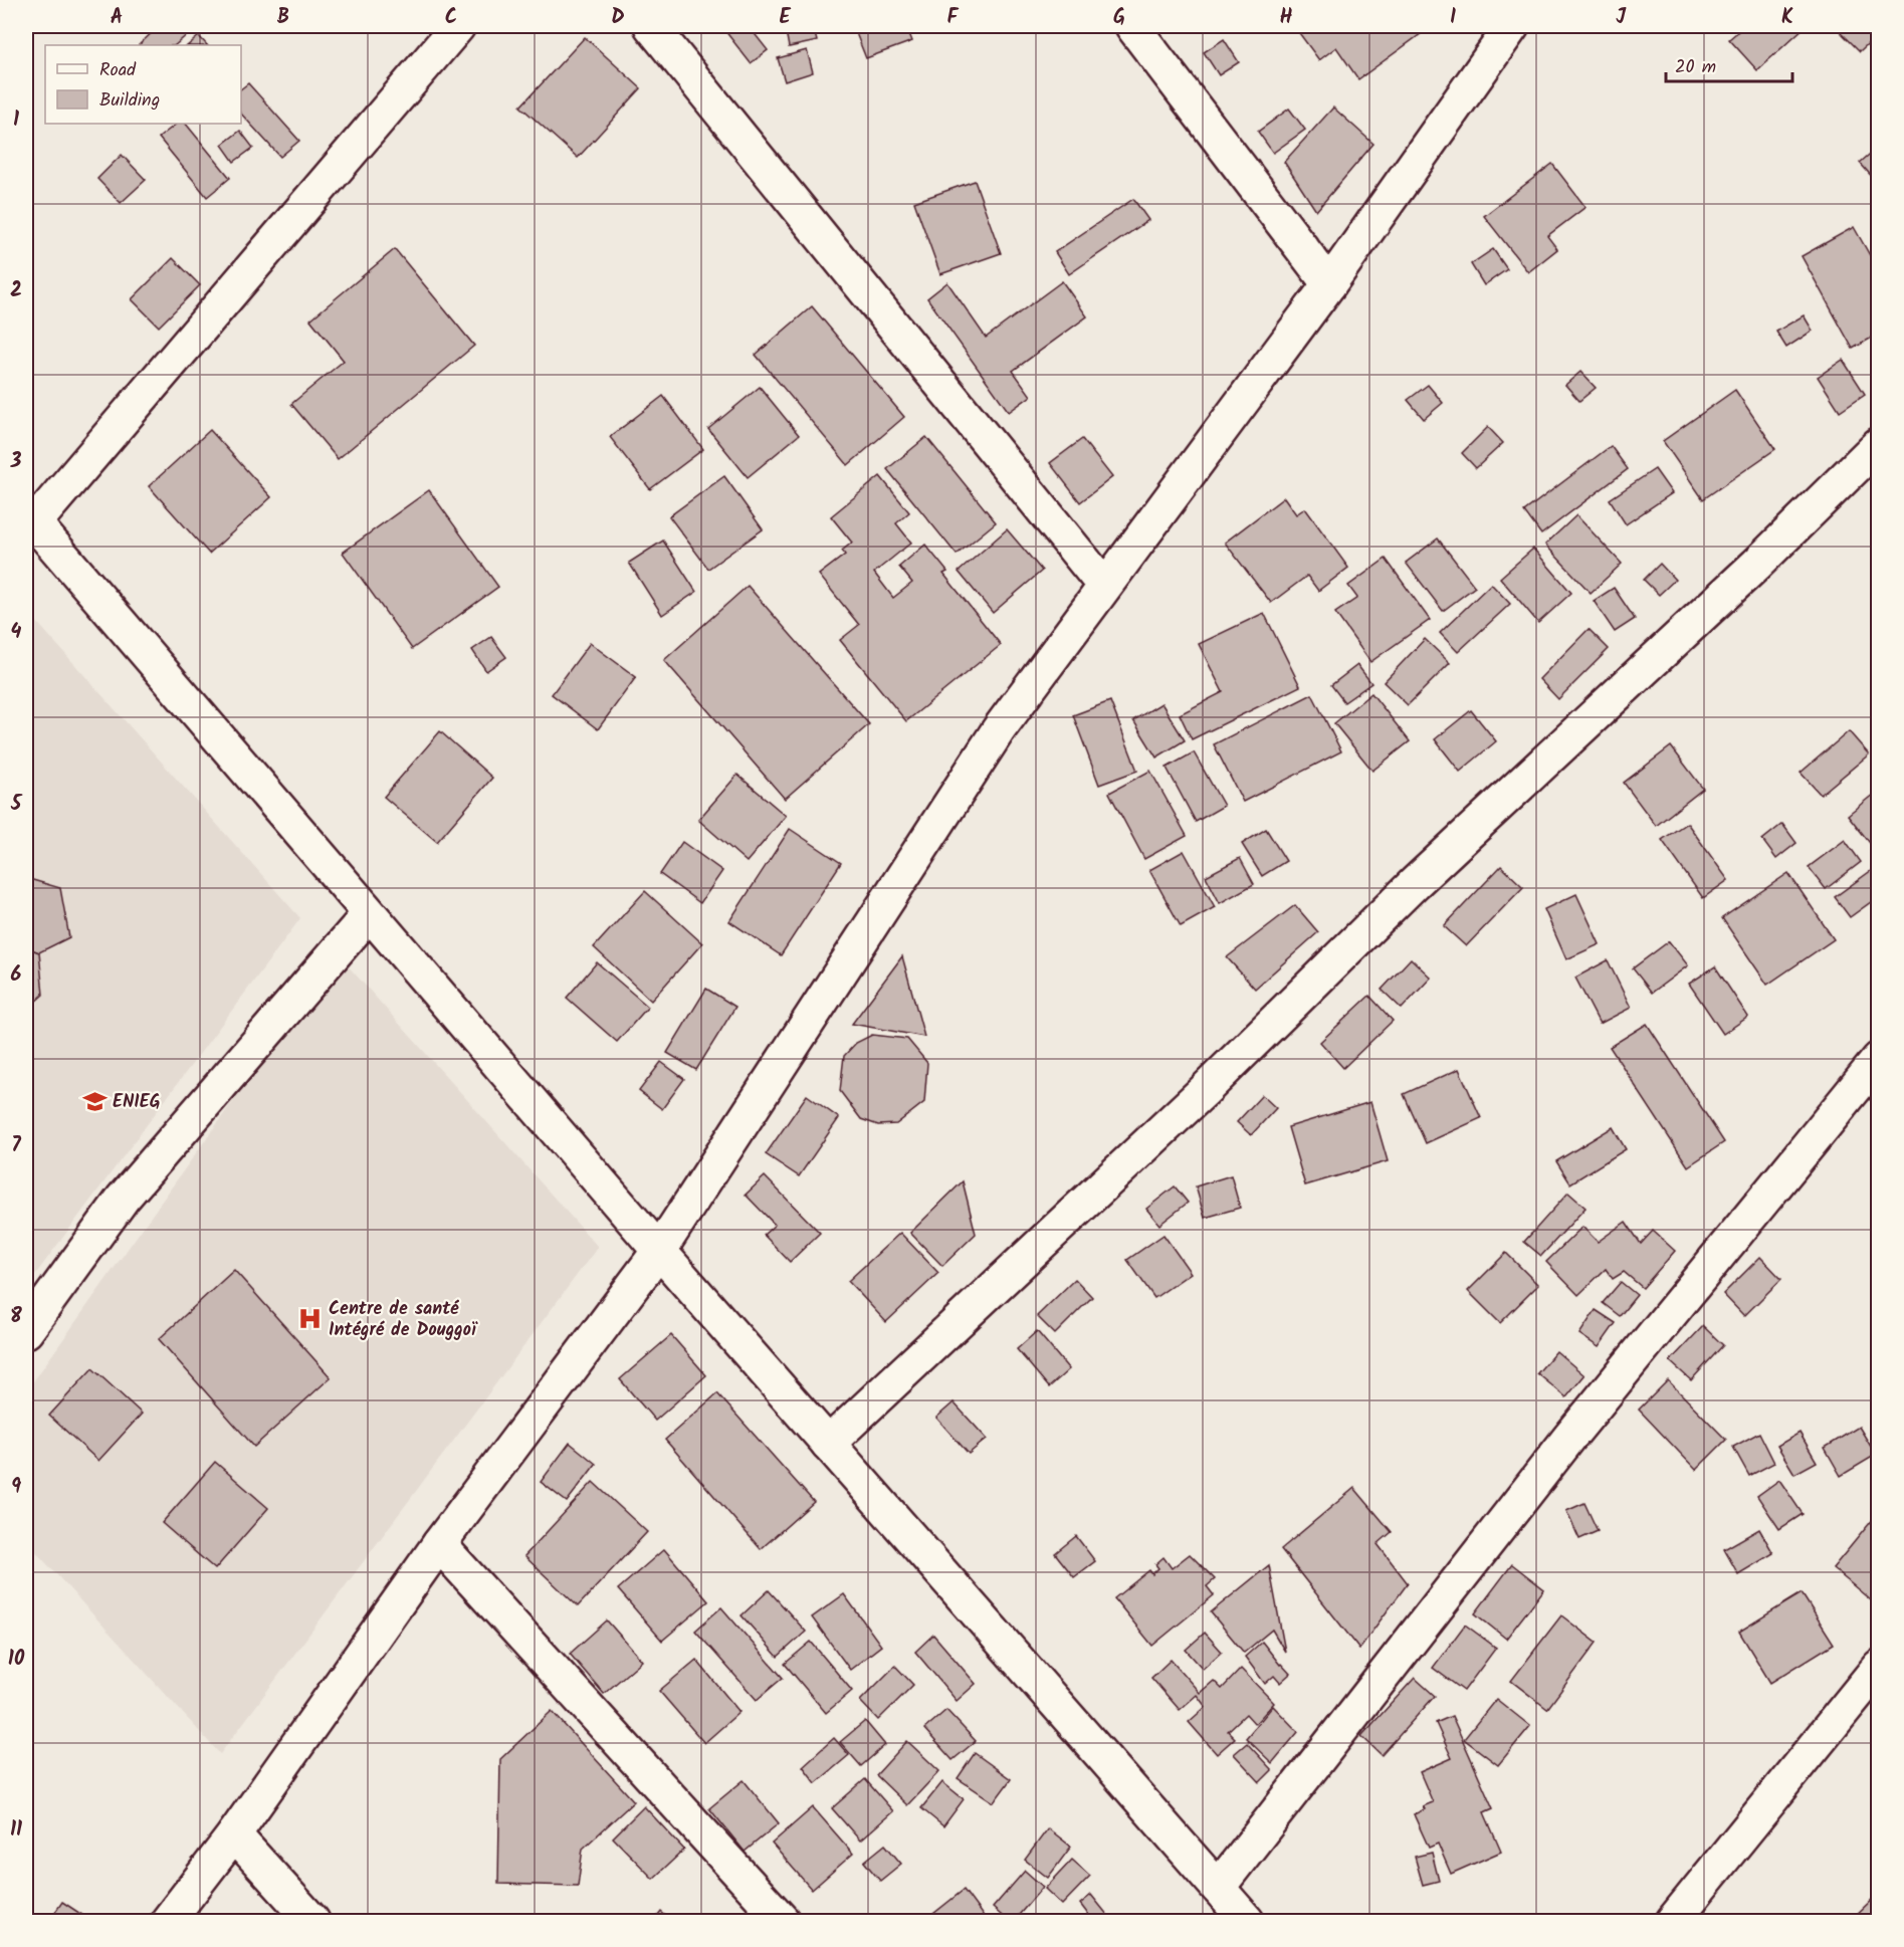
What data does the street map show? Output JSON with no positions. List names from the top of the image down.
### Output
{
  "places": {
    "school or university": ["ENIEG"],
    "hospital": ["Centre de santé Intégré de Douggoï"]
  },
  "legend": ["Road", "Building"],
  "scale_bar": "20 m",
  "grid": {
    "columns": [
      "A",
      "B",
      "C",
      "D",
      "E",
      "F",
      "G",
      "H",
      "I",
      "J",
      "K"
    ],
    "rows": [
      "1",
      "2",
      "3",
      "4",
      "5",
      "6",
      "7",
      "8",
      "9",
      "10",
      "11"
    ]
  }
}
